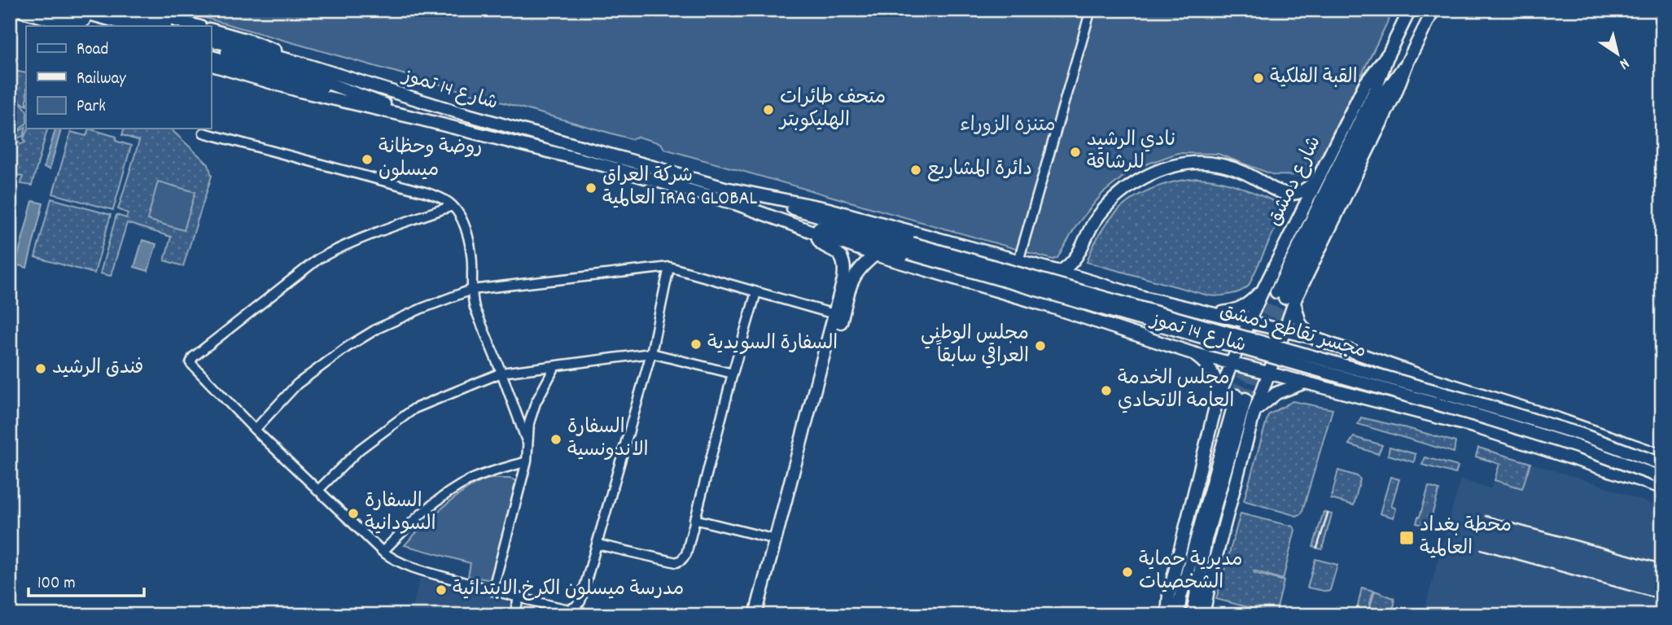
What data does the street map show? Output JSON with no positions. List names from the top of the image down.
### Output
{
  "streets": {
    "main road": ["شارع 14 تموز", "شارع دمشق", "مجسر تقاطع دمشق"]
  },
  "crossings": [
    ["شارع 14 تموز", "شارع دمشق"],
    ["شارع 14 تموز", "مجسر تقاطع دمشق"]
  ],
  "parks": ["متنزه الزوراء"],
  "places": {
    "other": [
      "القبة الفلكية",
      "متحف طائرات الهليكوبتر",
      "نادي الرشيد للرشاقة",
      "روضة وحظانة ميسلون",
      "دائرة المشاريع",
      "شركة العراق العالمية IRAG GLOBAL",
      "السفارة السويدية",
      "مجلس الوطني العراقي سابقاً",
      "فندق الرشيد",
      "مجلس الخدمة العامة الاتحادي",
      "السفارة الاندونسية",
      "السفارة السودانية",
      "مديرية حماية الشخصيات",
      "مدرسة ميسلون الكرخ الابتدائية"
    ],
    "transit": ["محطة بغداد العالمية"]
  },
  "legend": ["Road", "Railway", "Park"],
  "scale_bar": "100 m",
  "north": "bottom right"
}
